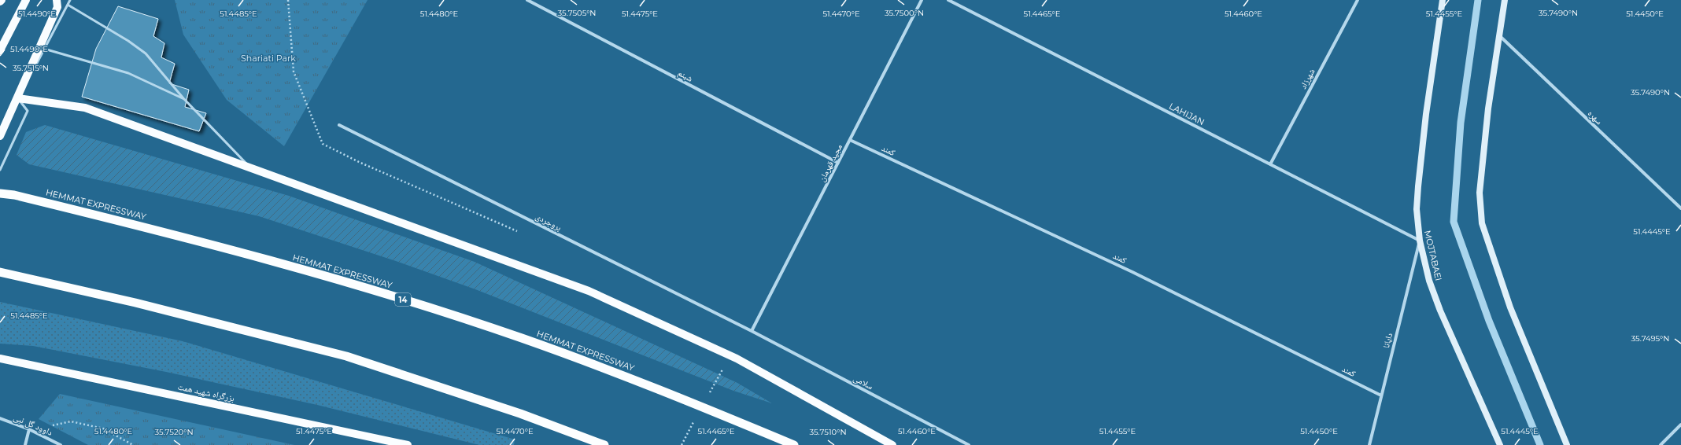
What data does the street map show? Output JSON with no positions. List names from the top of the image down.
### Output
{
  "streets": {
    "highway": ["HEMMAT EXPRESSWAY", "14"],
    "main road": ["MOJTABAEI", "بزرگراه شهید همت"],
    "street": [
      "شبنم",
      "شهرزاد",
      "LAHIJAN",
      "سهره",
      "کمند",
      "مجید قهرمان",
      "بروجردی",
      "دایانا",
      "سلامی",
      "داوود گل نبی"
    ]
  },
  "crossings": [
    ["شبنم", "مجید قهرمان"],
    ["شهرزاد", "LAHIJAN"],
    ["LAHIJAN", "MOJTABAEI"],
    ["LAHIJAN", "دایانا"],
    ["کمند", "مجید قهرمان"],
    ["کمند", "دایانا"],
    ["مجید قهرمان", "بروجردی"],
    ["مجید قهرمان", "سلامی"],
    ["بروجردی", "سلامی"],
    ["MOJTABAEI", "دایانا"]
  ],
  "parks": ["Shariati Park"],
  "coordinates": [
    "35.7490°N",
    "35.7505°N",
    "35.7500°N",
    "51.4490°E",
    "51.4485°E",
    "51.4480°E",
    "51.4475°E",
    "51.4470°E",
    "51.4465°E",
    "51.4460°E",
    "51.4455°E",
    "51.4450°E",
    "35.7515°N",
    "51.4445°E",
    "35.7495°N",
    "35.7520°N",
    "35.7510°N"
  ]
}
